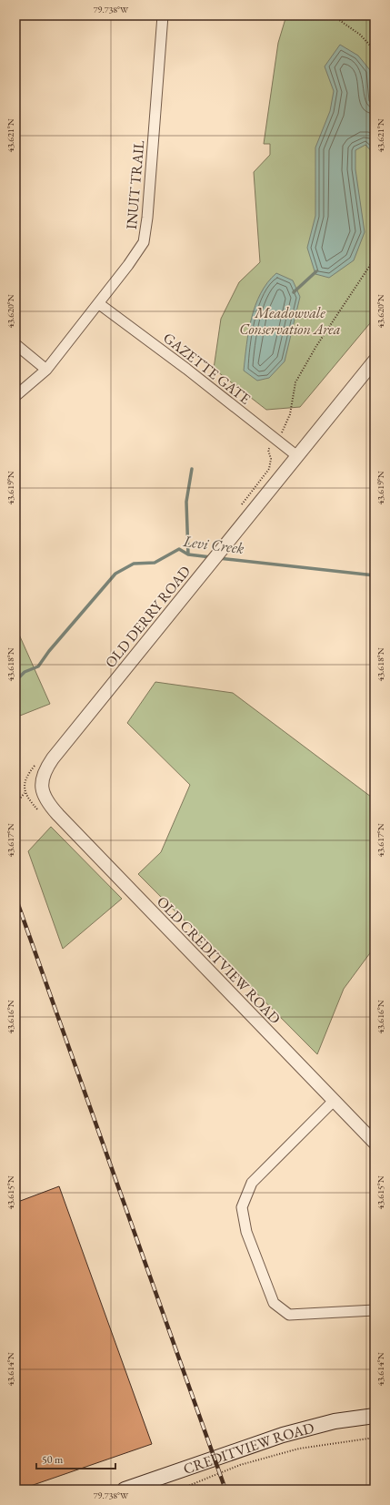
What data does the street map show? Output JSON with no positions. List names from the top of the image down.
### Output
{
  "streets": {
    "main road": ["CREDITVIEW ROAD"],
    "street": [
      "INUIT TRAIL",
      "GAZETTE GATE",
      "OLD DERRY ROAD",
      "OLD CREDITVIEW ROAD"
    ]
  },
  "crossings": [
    ["INUIT TRAIL", "GAZETTE GATE"],
    ["GAZETTE GATE", "OLD DERRY ROAD"],
    ["OLD DERRY ROAD", "OLD CREDITVIEW ROAD"]
  ],
  "water": ["Levi Creek"],
  "parks": ["Meadowvale Conservation Area"],
  "scale_bar": "50 m",
  "coordinates": [
    "79.738°W",
    "43.621°N",
    "43.620°N",
    "43.619°N",
    "43.618°N",
    "43.617°N",
    "43.616°N",
    "43.615°N",
    "43.614°N"
  ]
}
